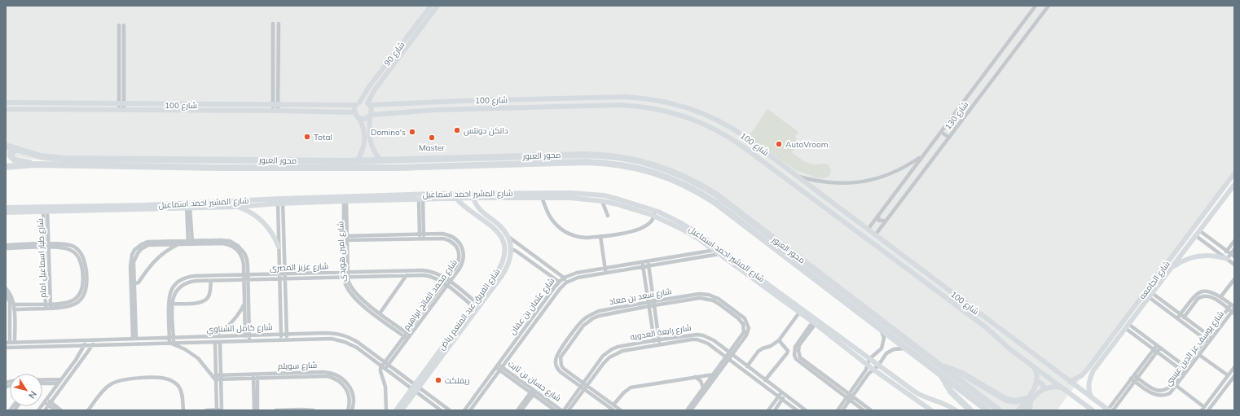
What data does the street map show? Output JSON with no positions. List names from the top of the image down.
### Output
{
  "streets": {
    "highway": ["محور العبور"],
    "street": [
      "شارع 90",
      "شارع 100",
      "شارع 130",
      "شارع المشير احمد اسماعيل",
      "شارع امين هويدى",
      "شارع طيار اسماعيل امام",
      "شارع عزيز المصرى",
      "شارع الجامعه",
      "شارع محمد الفاتح ابراهيم",
      "شارع سعد بن معاذ",
      "شارع عثمان بن عفان",
      "شارع الفريق عبد المنعم رياض",
      "شارع كامل الشناوي",
      "شارع رابعة العدويه",
      "شارع يوسف عز الدين عيسي",
      "شارع سويلم",
      "شارع حسان بن ثابت"
    ]
  },
  "crossings": [
    ["شارع 90", "شارع 100"],
    ["شارع 100", "شارع 130"],
    ["شارع 100", "شارع الجامعه"],
    ["شارع المشير احمد اسماعيل", "شارع امين هويدى"],
    ["شارع المشير احمد اسماعيل", "شارع طيار اسماعيل امام"],
    ["شارع المشير احمد اسماعيل", "شارع عثمان بن عفان"],
    ["شارع المشير احمد اسماعيل", "شارع الفريق عبد المنعم رياض"],
    ["شارع امين هويدى", "شارع عزيز المصرى"],
    ["شارع امين هويدى", "شارع محمد الفاتح ابراهيم"],
    ["شارع عزيز المصرى", "شارع محمد الفاتح ابراهيم"],
    ["شارع عزيز المصرى", "شارع الفريق عبد المنعم رياض"],
    ["شارع عزيز المصرى", "شارع كامل الشناوي"],
    ["شارع محمد الفاتح ابراهيم", "شارع كامل الشناوي"],
    ["شارع سعد بن معاذ", "شارع رابعة العدويه"],
    ["شارع عثمان بن عفان", "شارع حسان بن ثابت"],
    ["شارع الفريق عبد المنعم رياض", "شارع كامل الشناوي"],
    ["شارع رابعة العدويه", "شارع حسان بن ثابت"]
  ],
  "places": [
    "دانكن دونتس",
    "Domino's",
    "Total",
    "Master",
    "AutoVroom",
    "ريفلكت"
  ],
  "north": "bottom right"
}
